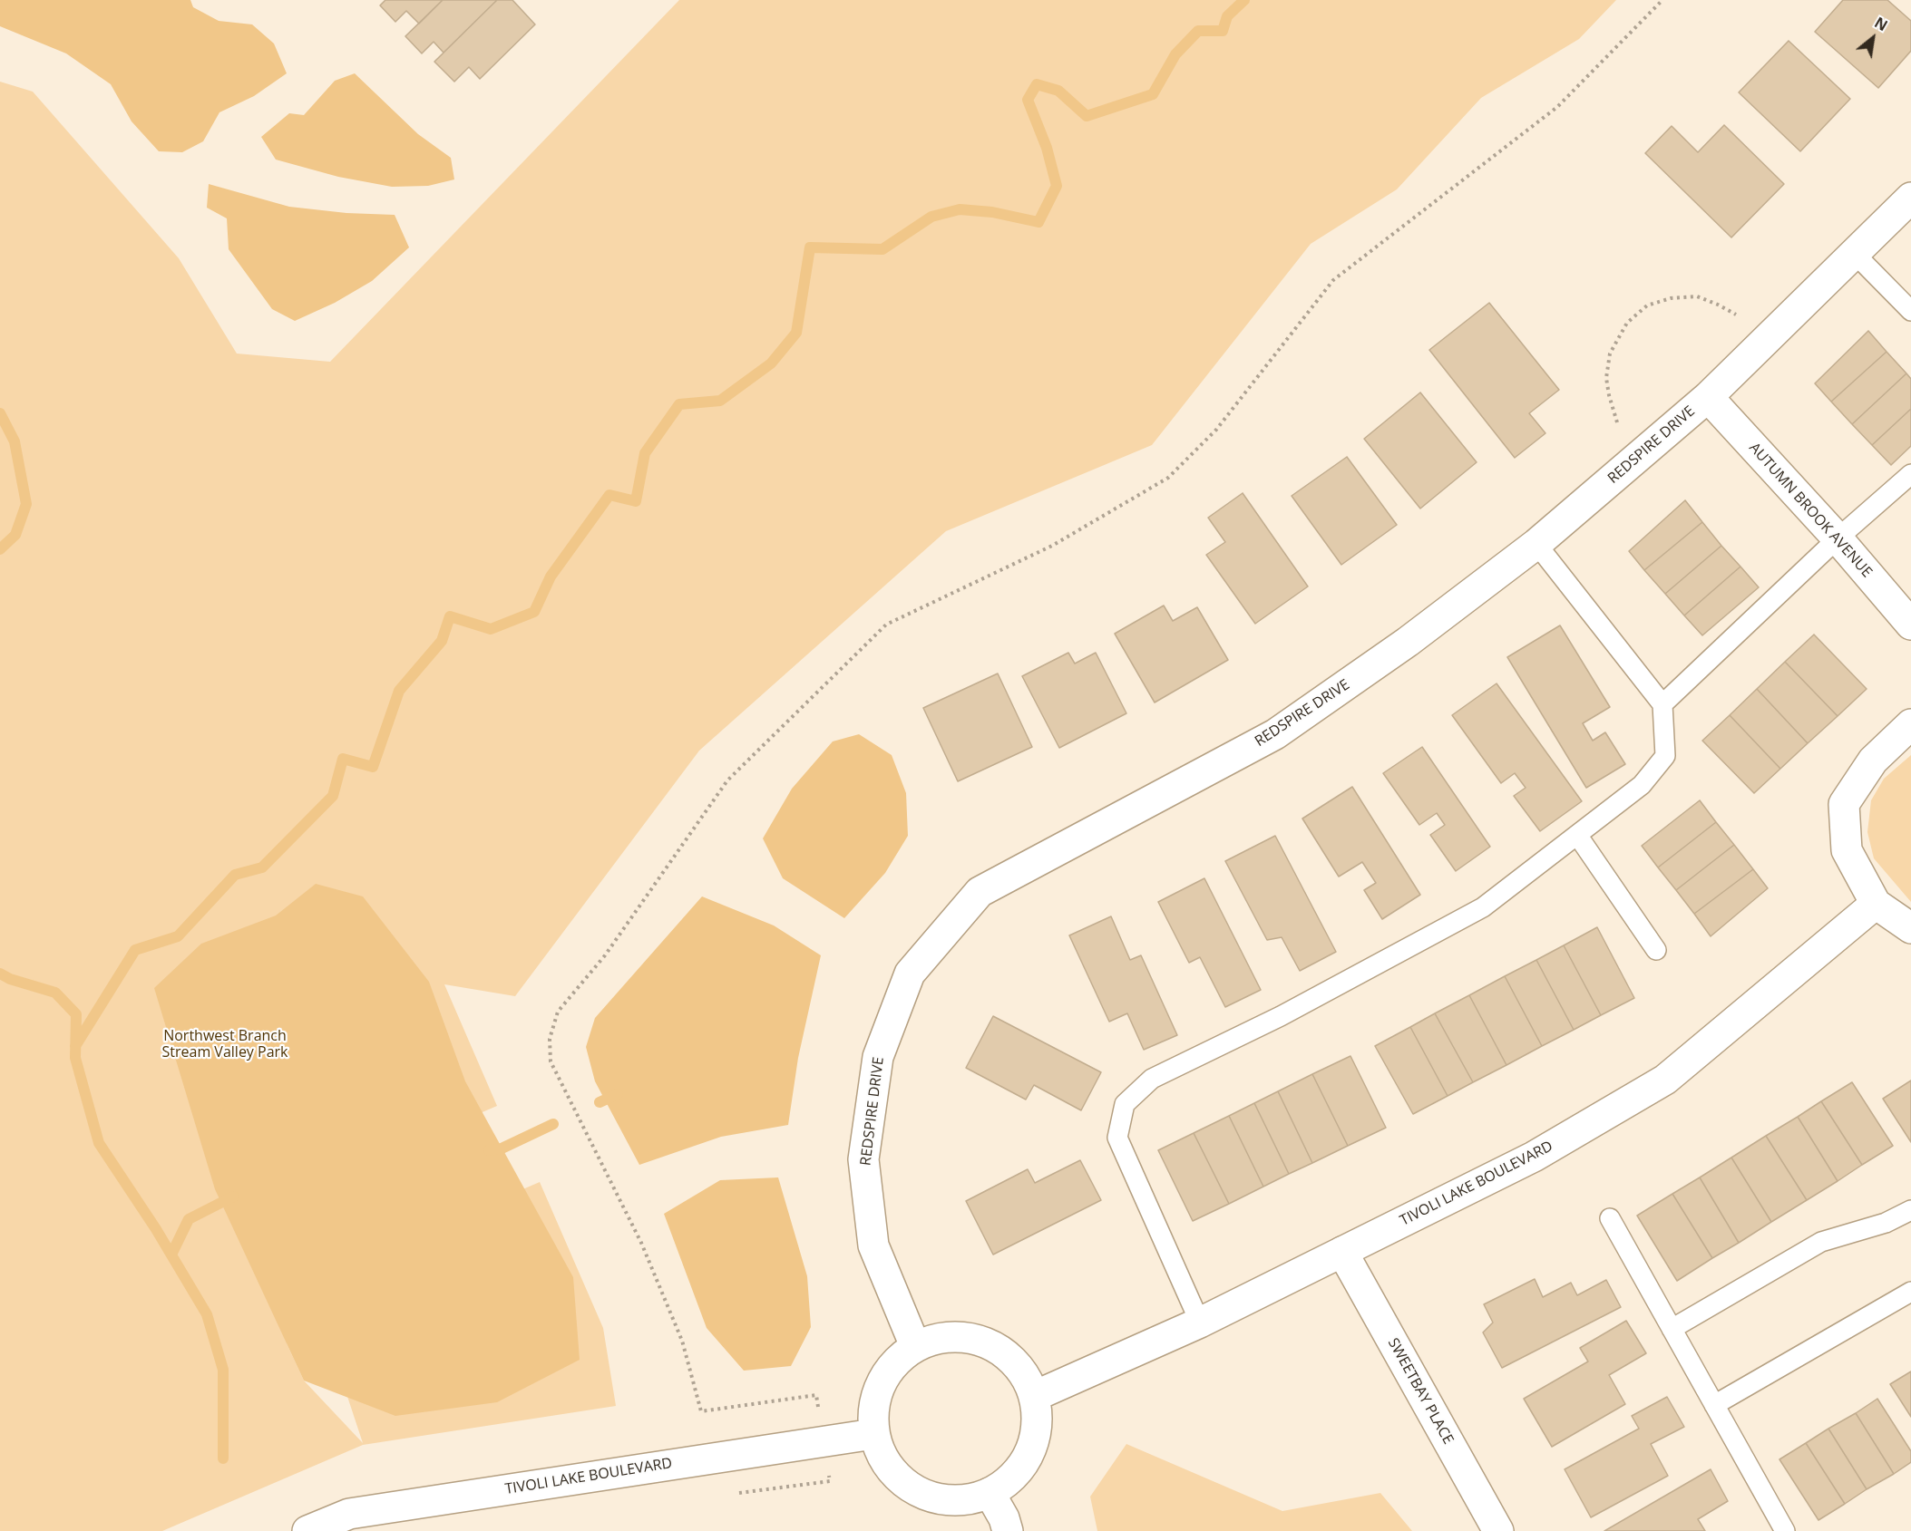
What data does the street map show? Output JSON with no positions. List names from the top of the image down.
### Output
{
  "streets": {
    "street": [
      "REDSPIRE DRIVE",
      "AUTUMN BROOK AVENUE",
      "TIVOLI LAKE BOULEVARD",
      "SWEETBAY PLACE"
    ]
  },
  "crossings": [
    ["REDSPIRE DRIVE", "AUTUMN BROOK AVENUE"],
    ["REDSPIRE DRIVE", "TIVOLI LAKE BOULEVARD"],
    ["TIVOLI LAKE BOULEVARD", "SWEETBAY PLACE"]
  ],
  "parks": ["Northwest Branch Stream Valley Park"],
  "north": "top right"
}
